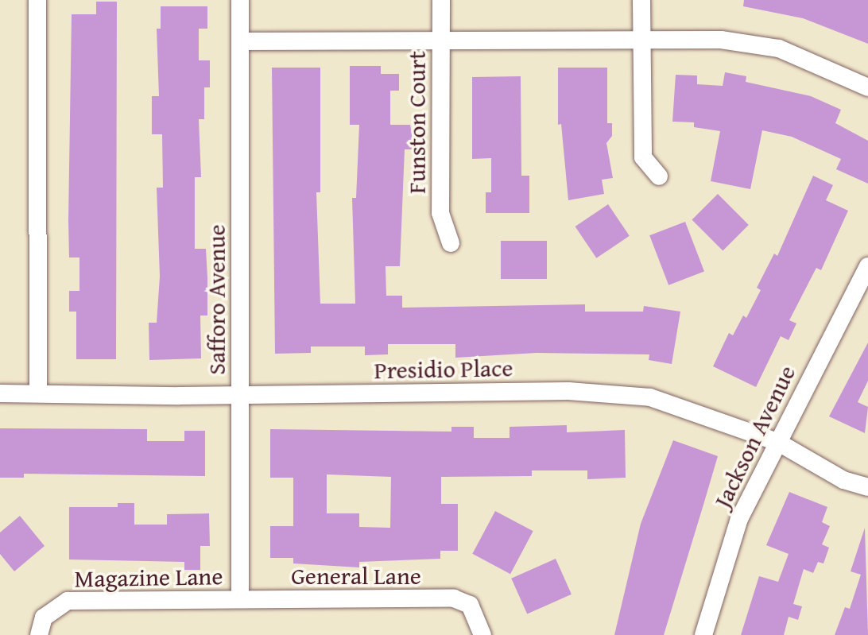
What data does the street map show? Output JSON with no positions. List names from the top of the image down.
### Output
{
  "streets": {
    "street": [
      "Funston Court",
      "Safforo Avenue",
      "Presidio Place",
      "Jackson Avenue",
      "General Lane",
      "Magazine Lane"
    ]
  },
  "crossings": [
    ["Safforo Avenue", "Presidio Place"],
    ["Safforo Avenue", "General Lane"],
    ["Safforo Avenue", "Magazine Lane"],
    ["Presidio Place", "Jackson Avenue"],
    ["General Lane", "Magazine Lane"]
  ]
}
